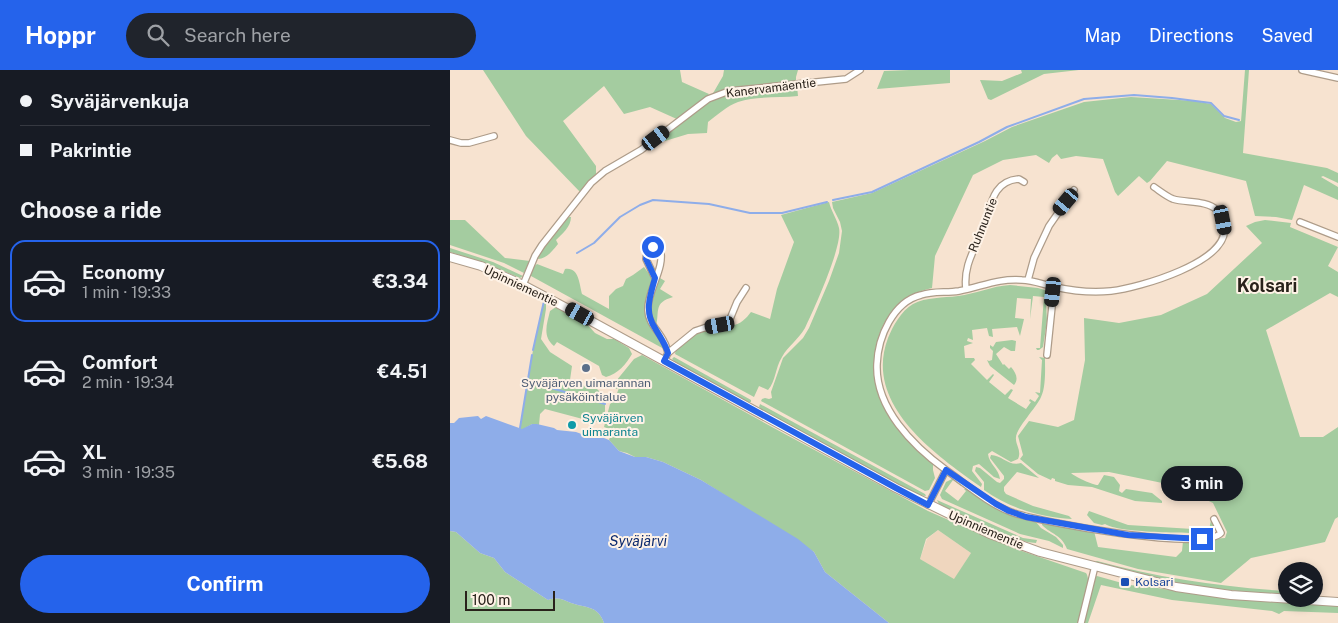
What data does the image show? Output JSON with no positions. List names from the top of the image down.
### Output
{
  "streets": {
    "main road": ["Upinniementie"],
    "street": ["Kanervamäentie", "Ruhnuntie"]
  },
  "crossings": [
    ["Kanervamäentie", "Upinniementie"]
  ],
  "districts": ["Kolsari"],
  "water": ["Syväjärvi"],
  "places": {
    "other": ["Syväjärven uimarannan pysäköintialue", "Syväjärven uimaranta"],
    "transit": ["Kolsari"]
  },
  "scale_bar": "100 m",
  "page": {
    "header": "Hoppr",
    "search": "Search here",
    "nav": ["Map", "Directions", "Saved"],
    "banner": ["Syväjärvenkuja", "Pakrintie"],
    "heading": "Choose a ride",
    "list": [
      {
        "name": "Economy",
        "note": "1 min · 19:33",
        "value": "€3.34"
      },
      {
        "name": "Comfort",
        "note": "2 min · 19:34",
        "value": "€4.51"
      },
      {
        "name": "XL",
        "note": "3 min · 19:35",
        "value": "€5.68"
      }
    ],
    "bubble": "3 min",
    "buttons": "Confirm",
    "scale": "100 m"
  }
}
